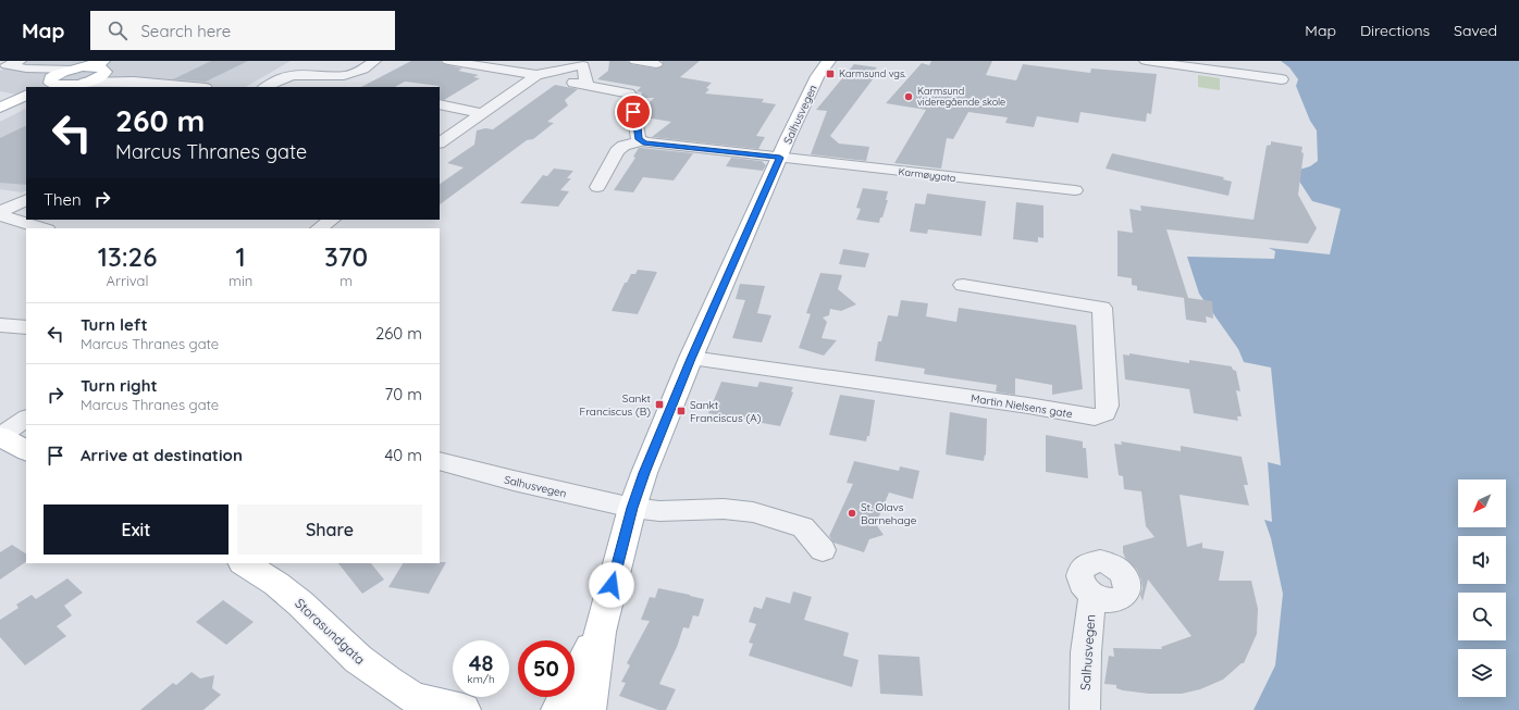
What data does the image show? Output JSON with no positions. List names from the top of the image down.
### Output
{
  "streets": {
    "main road": ["Salhusvegen", "Storasundgata"],
    "street": ["Karmøygata", "Martin Nielsens gate"]
  },
  "crossings": [
    ["Salhusvegen", "Karmøygata"],
    ["Salhusvegen", "Martin Nielsens gate"]
  ],
  "places": {
    "transit": ["Karmsund vgs.", "Sankt Franciscus (B)", "Sankt Franciscus (A)"],
    "other": ["Karmsund videregående skole", "St. Olavs Barnehage"]
  },
  "north": "bottom left",
  "page": {
    "header": "Map",
    "search": "Search here",
    "nav": ["Map", "Directions", "Saved"],
    "turn": ["260 m", "Marcus Thranes gate"],
    "then": "Then",
    "eta": [
      "13:26",
      "Arrival",
      "1",
      "min",
      "370",
      "m"
    ],
    "list": [
      {
        "name": "Turn left",
        "note": "Marcus Thranes gate",
        "value": "260 m"
      },
      {
        "name": "Turn right",
        "note": "Marcus Thranes gate",
        "value": "70 m"
      },
      {
        "name": "Arrive at destination",
        "value": "40 m"
      }
    ],
    "buttons": ["Exit", "Share"],
    "speed": "48 km/h",
    "limit": "50"
  }
}
